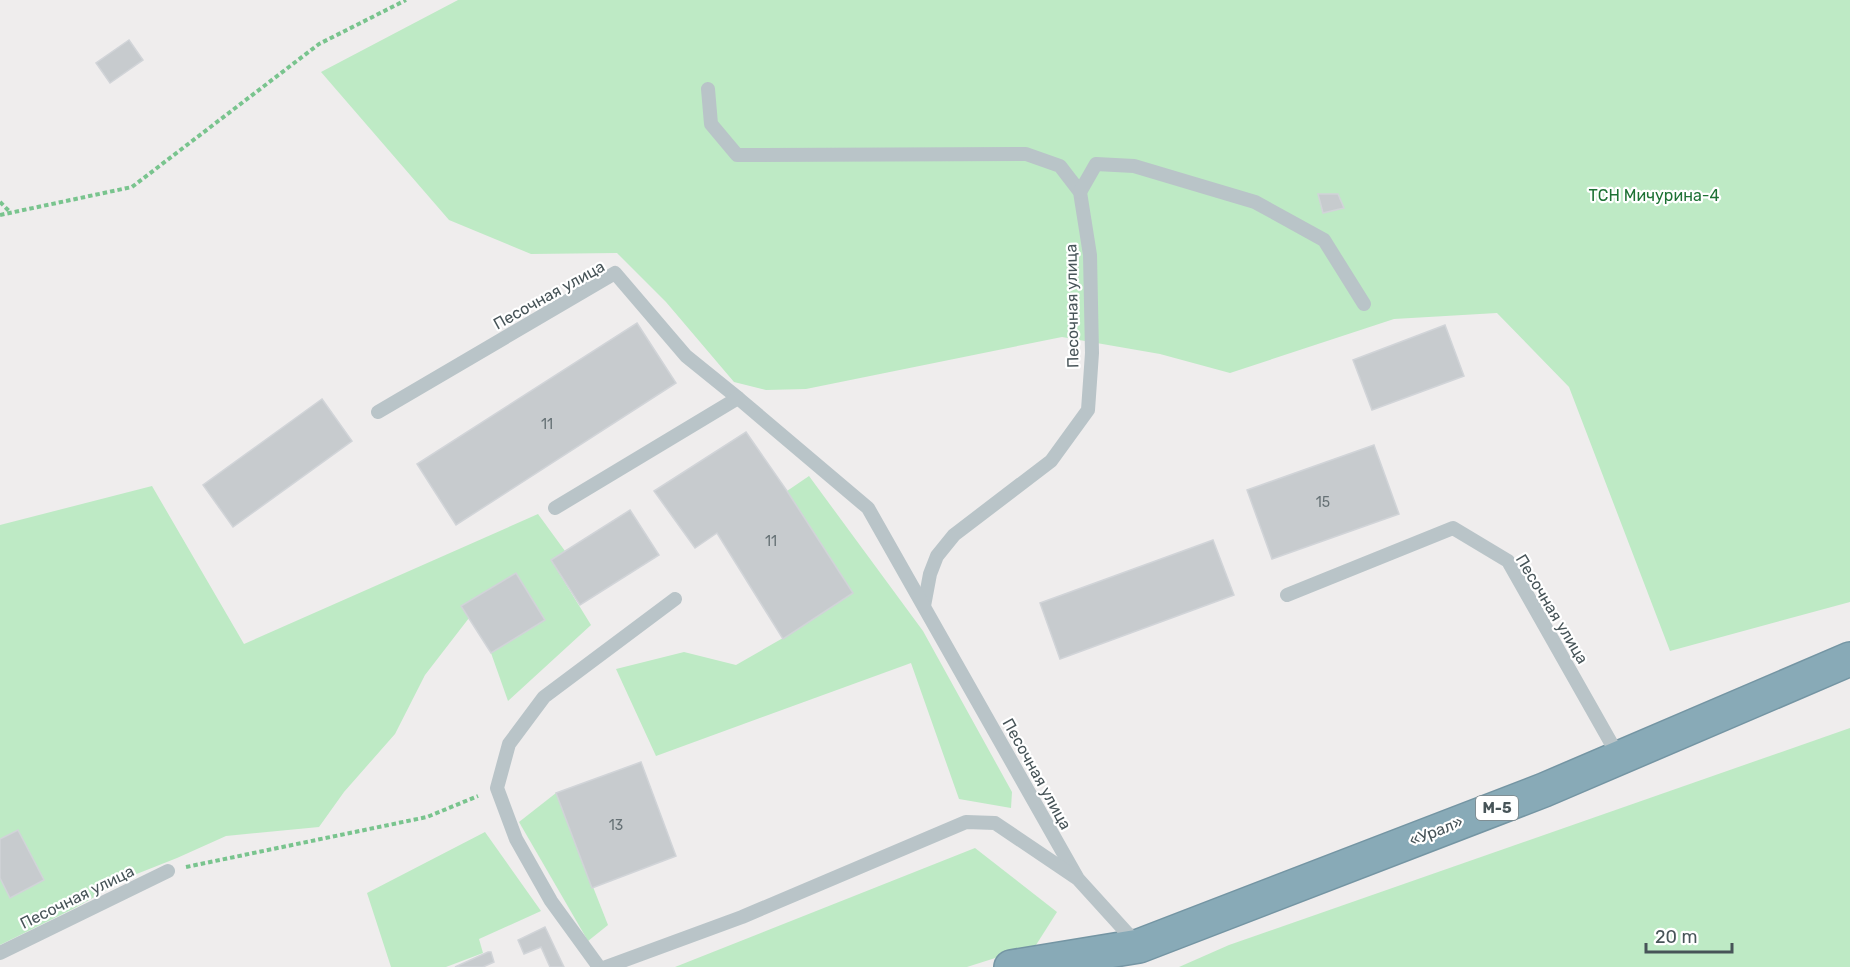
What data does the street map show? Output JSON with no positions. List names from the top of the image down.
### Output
{
  "streets": {
    "highway": ["М-5", "«Урал»"],
    "lane": ["Песочная улица"]
  },
  "crossings": [
    ["Песочная улица", "М-5"],
    ["Песочная улица", "«Урал»"],
    ["М-5", "«Урал»"]
  ],
  "parks": ["ТСН Мичурина-4"],
  "house_numbers": [
    "11",
    "15",
    "11",
    "13"
  ],
  "scale_bar": "20 m"
}
